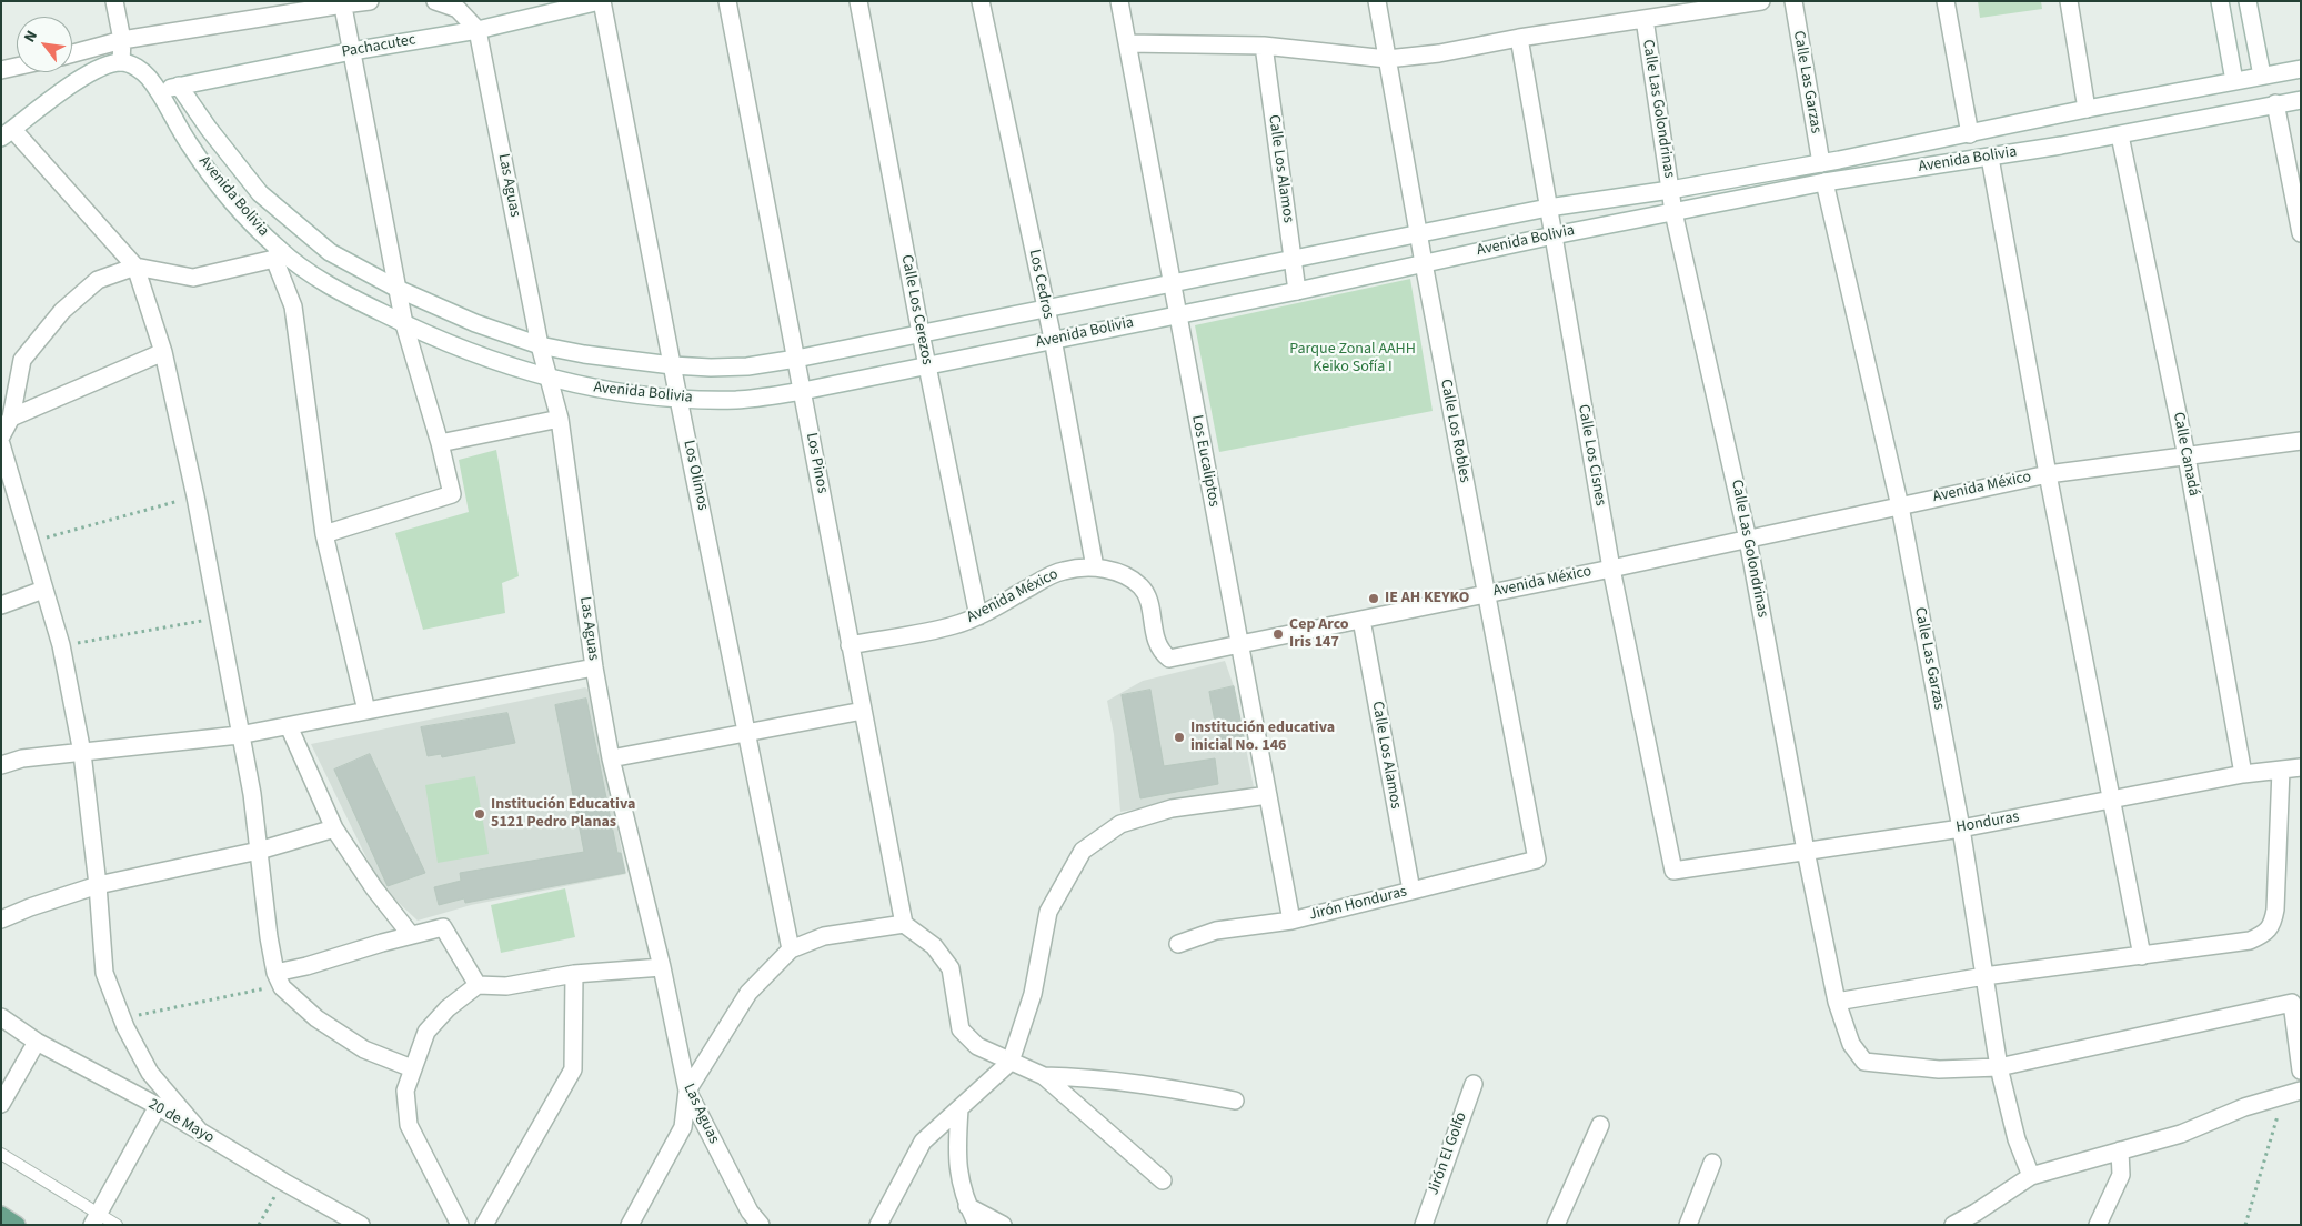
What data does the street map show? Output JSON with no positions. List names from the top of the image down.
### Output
{
  "streets": {
    "street": [
      "Pachacutec",
      "Calle Las Garzas",
      "Calle Las Golondrinas",
      "Avenida Bolivia",
      "Calle Los Alamos",
      "Las Aguas",
      "Los Cedros",
      "Calle Los Cerezos",
      "Calle Los Robles",
      "Calle Canadá",
      "Calle Los Cisnes",
      "Los Eucaliptos",
      "Los Pinos",
      "Los Olimos",
      "Avenida México",
      "Honduras",
      "Jirón Honduras",
      "20 de Mayo",
      "Jirón El Golfo"
    ]
  },
  "crossings": [
    ["Pachacutec", "Avenida Bolivia"],
    ["Pachacutec", "Las Aguas"],
    ["Pachacutec", "Los Olimos"],
    ["Calle Las Garzas", "Calle Las Golondrinas"],
    ["Calle Las Garzas", "Avenida Bolivia"],
    ["Calle Las Garzas", "Avenida México"],
    ["Calle Las Garzas", "Honduras"],
    ["Calle Las Golondrinas", "Avenida Bolivia"],
    ["Calle Las Golondrinas", "Avenida México"],
    ["Calle Las Golondrinas", "Honduras"],
    ["Avenida Bolivia", "Calle Los Alamos"],
    ["Avenida Bolivia", "Las Aguas"],
    ["Avenida Bolivia", "Los Cedros"],
    ["Avenida Bolivia", "Calle Los Cerezos"],
    ["Avenida Bolivia", "Calle Los Robles"],
    ["Avenida Bolivia", "Calle Canadá"],
    ["Avenida Bolivia", "Calle Los Cisnes"],
    ["Avenida Bolivia", "Los Eucaliptos"],
    ["Avenida Bolivia", "Los Pinos"],
    ["Avenida Bolivia", "Los Olimos"],
    ["Calle Los Alamos", "Avenida México"],
    ["Calle Los Alamos", "Jirón Honduras"],
    ["Los Cedros", "Avenida México"],
    ["Calle Los Cerezos", "Avenida México"],
    ["Calle Los Robles", "Avenida México"],
    ["Calle Los Robles", "Jirón Honduras"],
    ["Calle Canadá", "Avenida México"],
    ["Calle Canadá", "Honduras"],
    ["Calle Los Cisnes", "Avenida México"],
    ["Calle Los Cisnes", "Honduras"],
    ["Los Eucaliptos", "Avenida México"],
    ["Los Eucaliptos", "Jirón Honduras"],
    ["Los Pinos", "Avenida México"]
  ],
  "parks": ["Parque Zonal AAHH Keiko Sofía I"],
  "places": [
    "IE AH KEYKO",
    "Cep Arco Iris 147",
    "Institución educativa inicial No. 146",
    "Institución Educativa 5121 Pedro Planas"
  ],
  "north": "top left"
}
